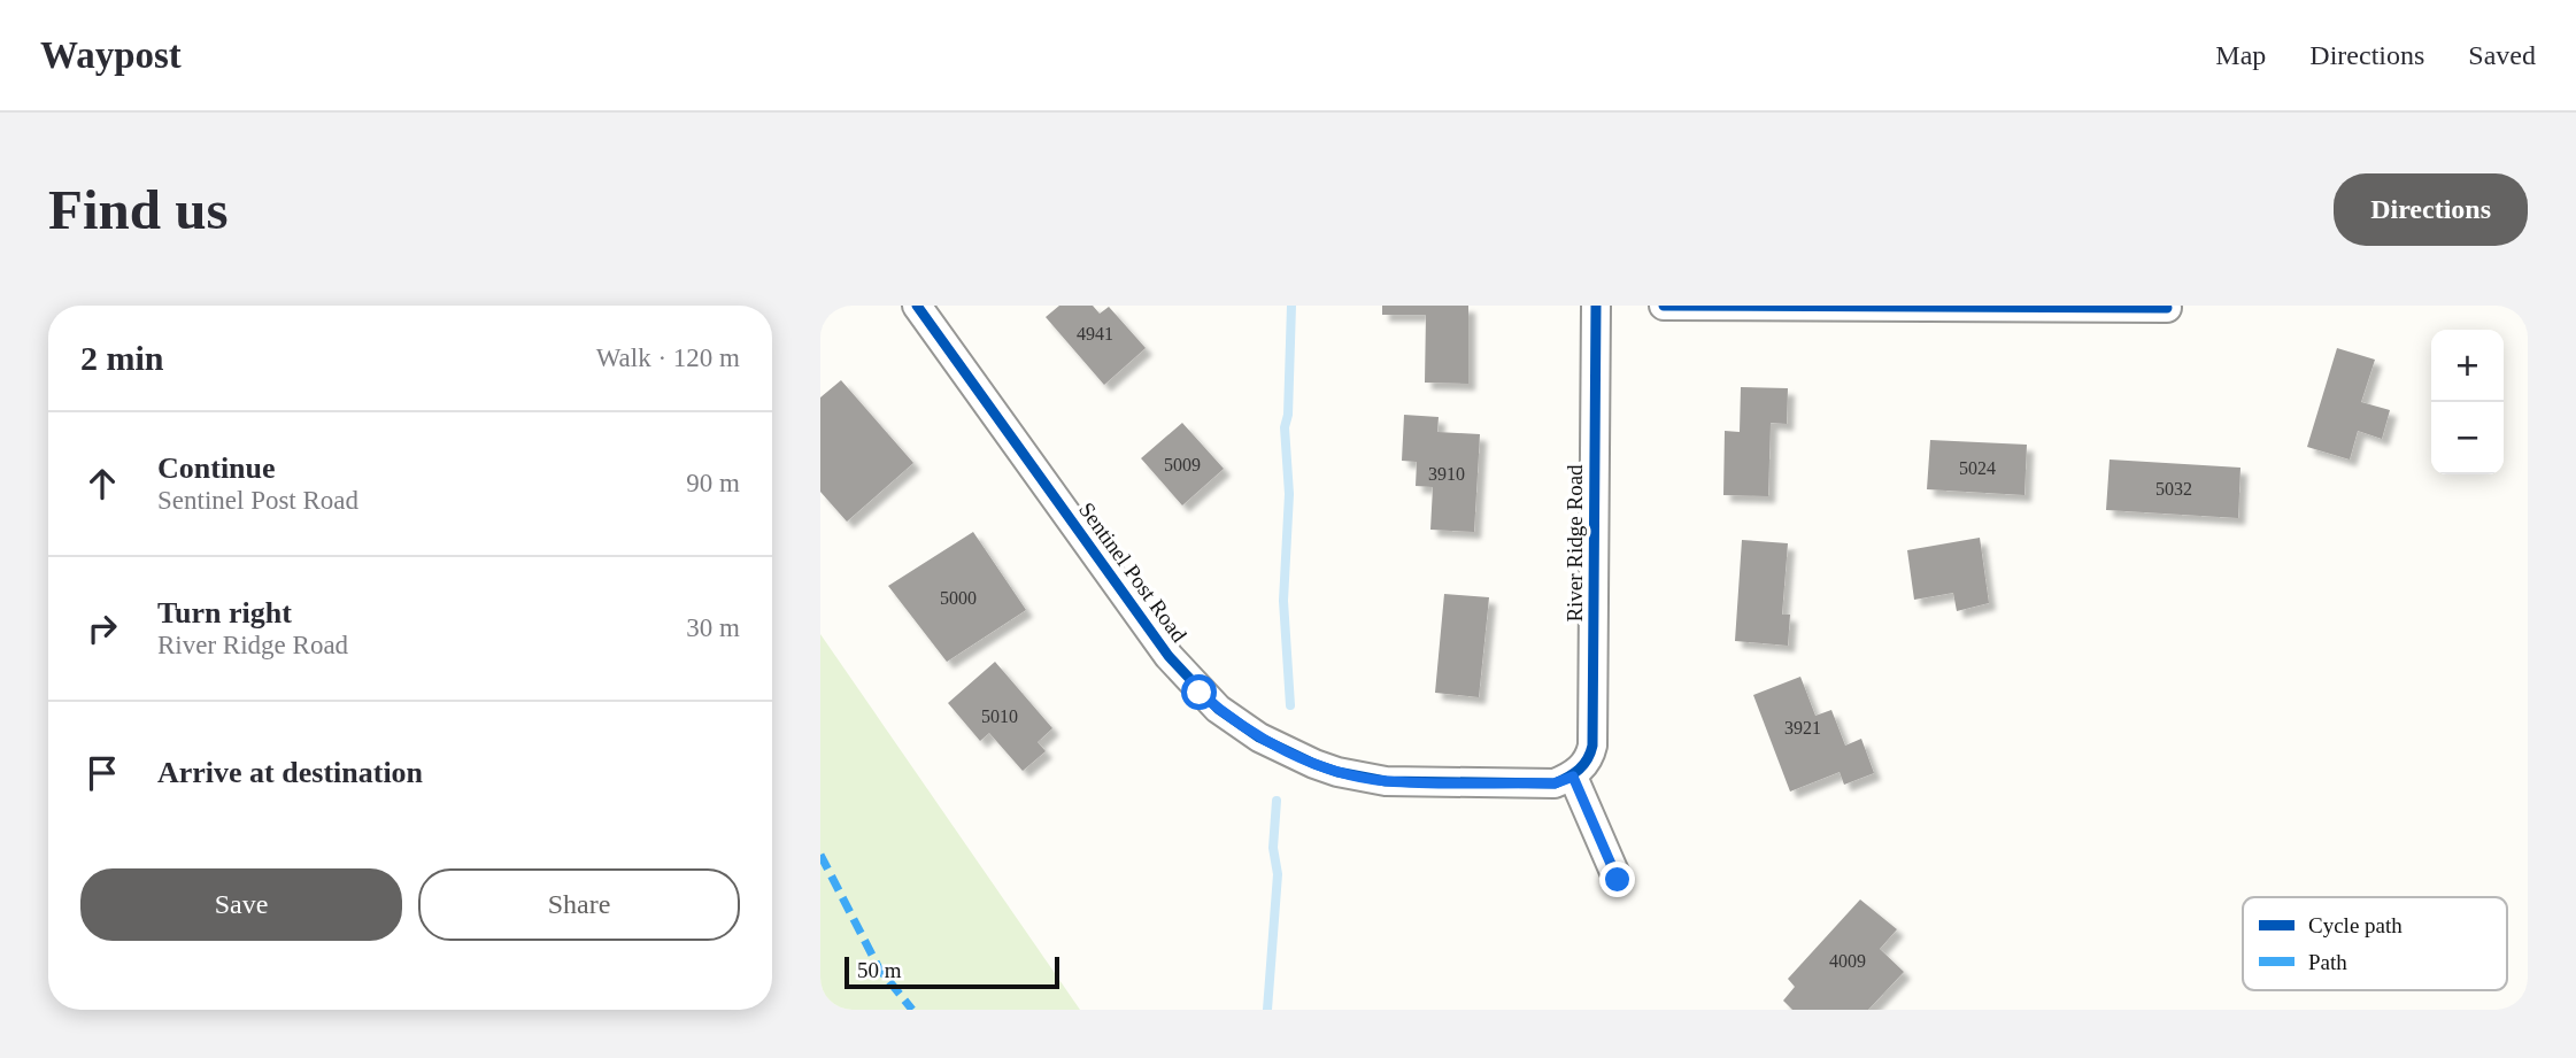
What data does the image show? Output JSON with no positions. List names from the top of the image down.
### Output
{
  "streets": {
    "street": ["River Ridge Road", "Sentinel Post Road"]
  },
  "crossings": [
    ["River Ridge Road", "Sentinel Post Road"]
  ],
  "house_numbers": [
    "4941",
    "5009",
    "5024",
    "3910",
    "5032",
    "5000",
    "5010",
    "3921",
    "4009"
  ],
  "legend": ["Cycle path", "Path"],
  "scale_bar": "50 m",
  "page": {
    "header": "Waypost",
    "nav": ["Map", "Directions", "Saved"],
    "buttons": [
      "Directions",
      ["Save", "Share"]
    ],
    "title": "Find us",
    "heading": ["2 min", "Walk · 120 m"],
    "map_buttons": ["+", "−"],
    "list": [
      ["Continue", "Sentinel Post Road", "90 m"],
      ["Turn right", "River Ridge Road", "30 m"],
      "Arrive at destination"
    ],
    "scale": "50 m"
  }
}
